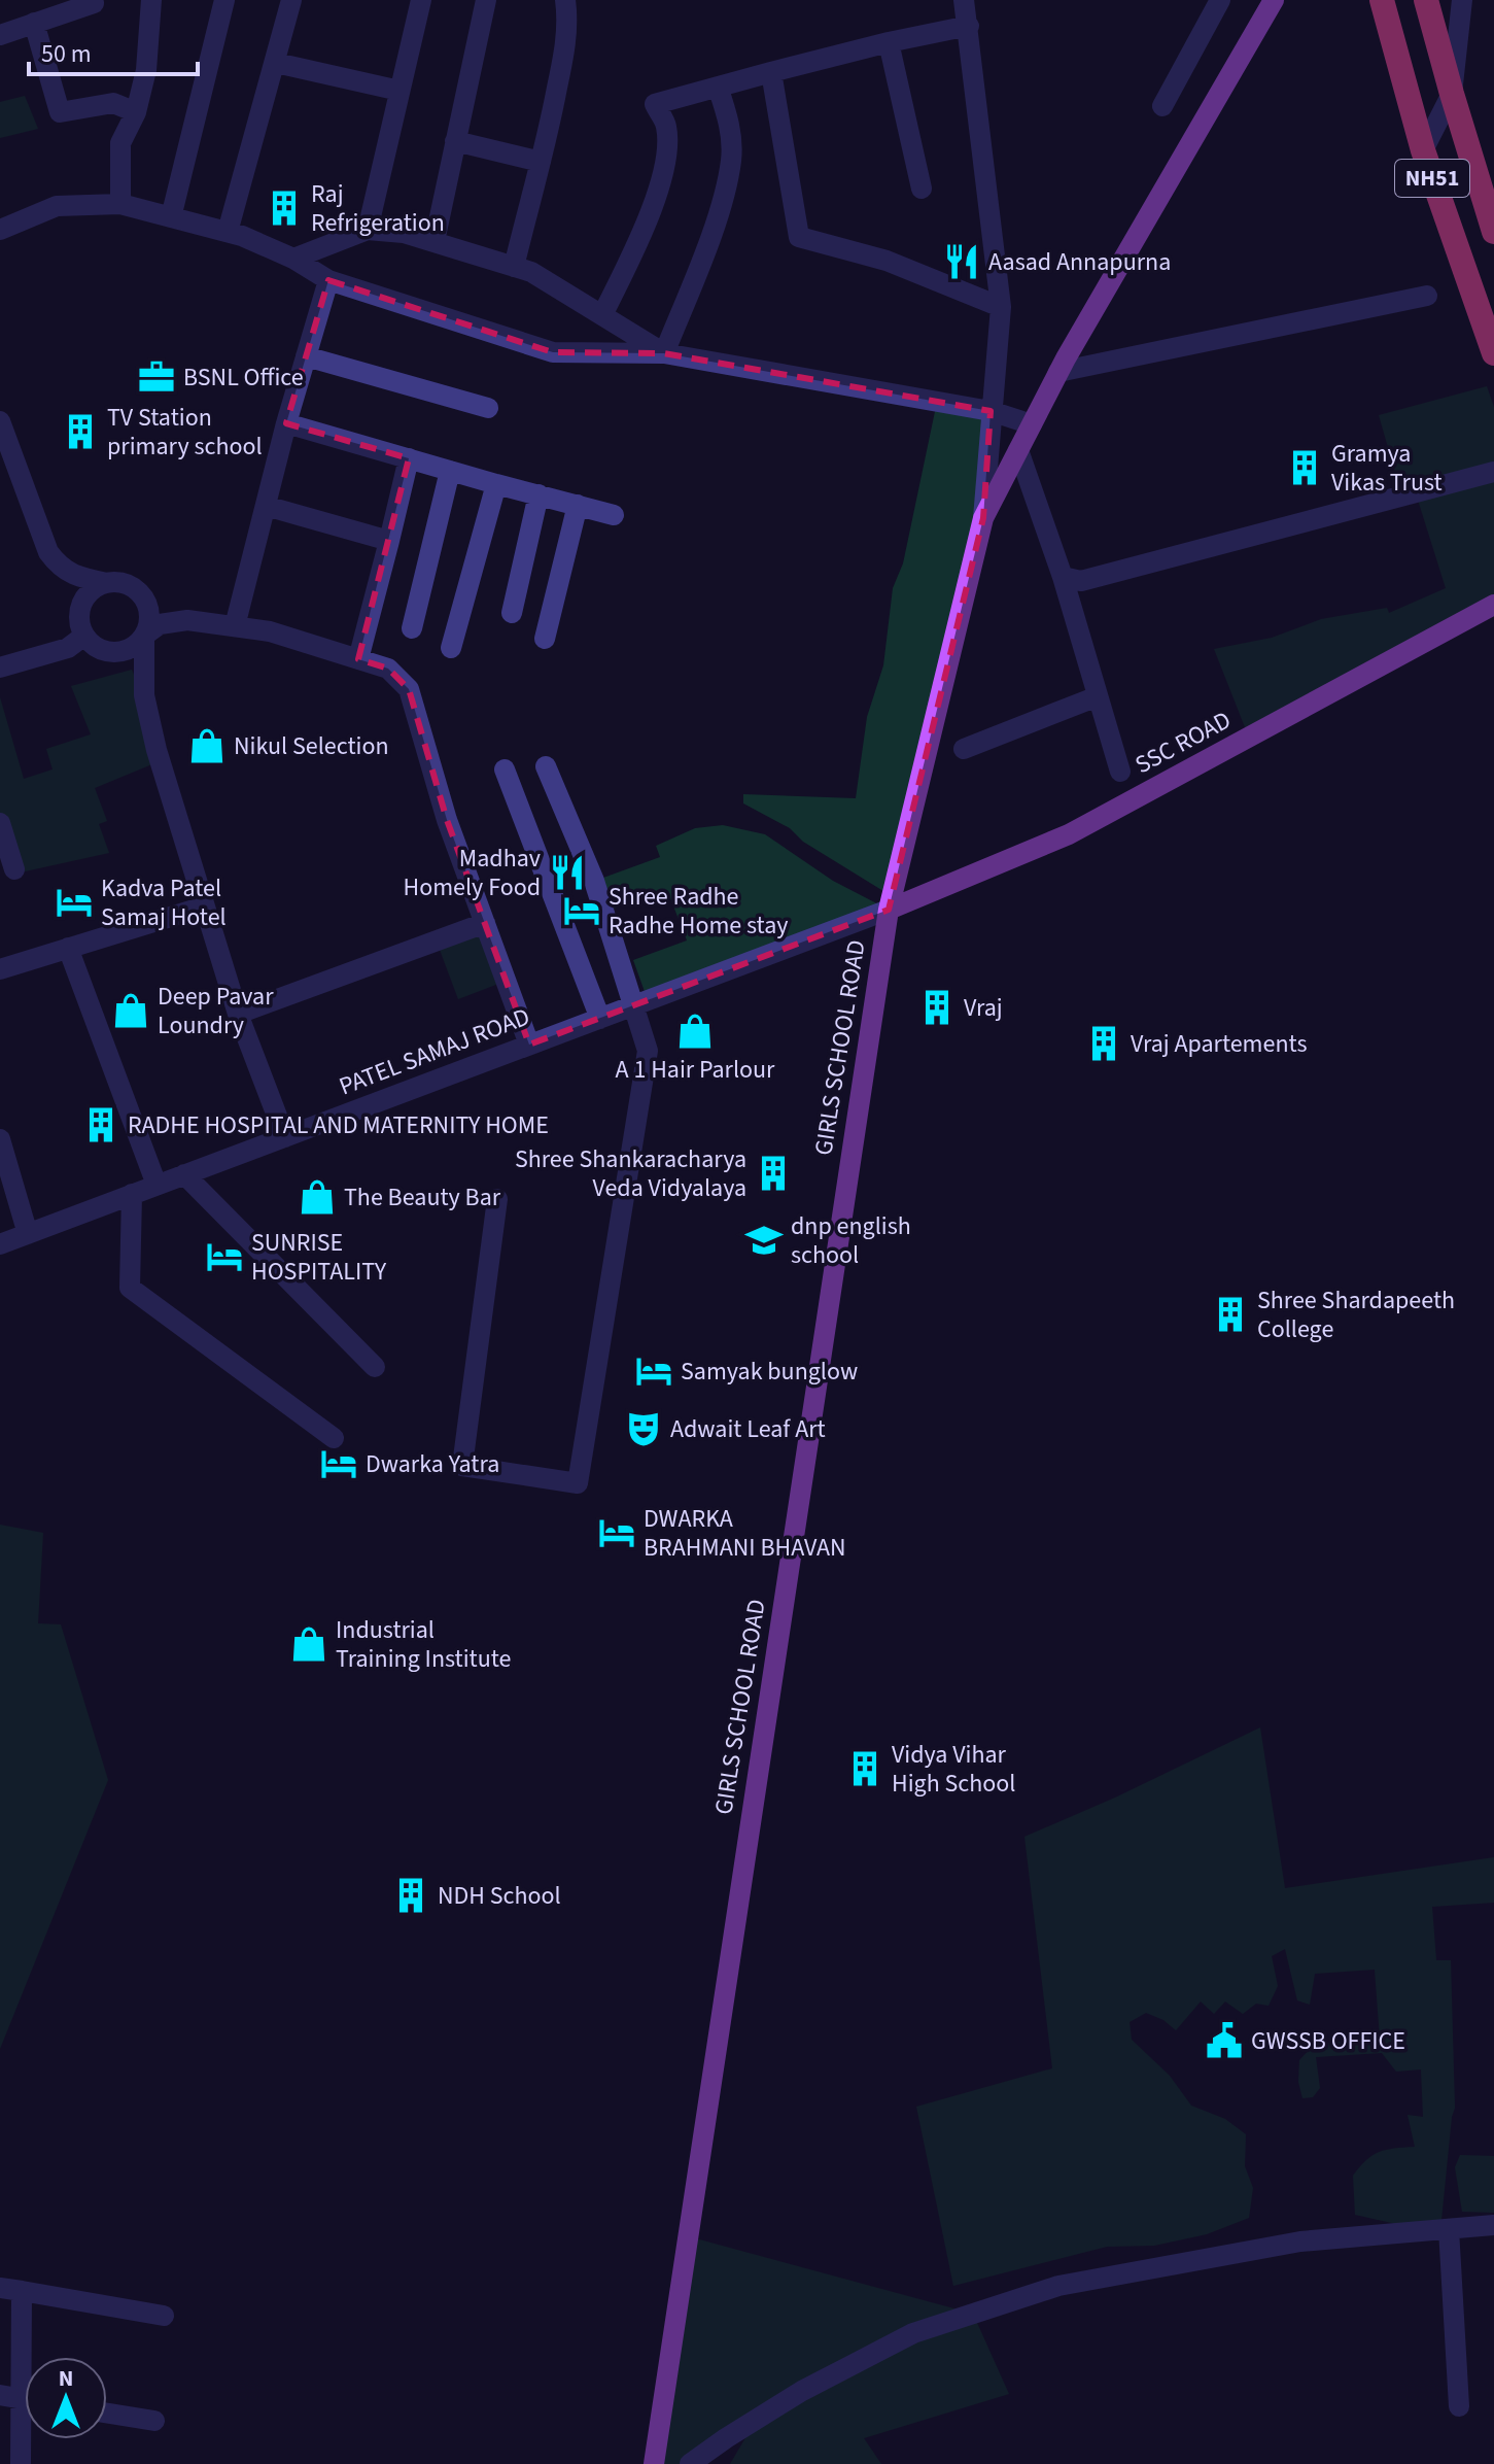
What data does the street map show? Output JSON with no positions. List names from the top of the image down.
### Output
{
  "streets": {
    "highway": ["NH51"],
    "main road": ["SSC ROAD", "GIRLS SCHOOL ROAD"],
    "street": ["PATEL SAMAJ ROAD"]
  },
  "crossings": [
    ["SSC ROAD", "GIRLS SCHOOL ROAD"],
    ["SSC ROAD", "PATEL SAMAJ ROAD"],
    ["GIRLS SCHOOL ROAD", "PATEL SAMAJ ROAD"]
  ],
  "places": {
    "building": [
      "Raj Refrigeration",
      "TV Station primary school",
      "Gramya Vikas Trust",
      "Vraj",
      "Vraj Apartements",
      "RADHE HOSPITAL AND MATERNITY HOME",
      "Shree Shankaracharya Veda Vidyalaya",
      "Shree Shardapeeth College",
      "Vidya Vihar High School",
      "NDH School"
    ],
    "restaurant": ["Aasad Annapurna", "Madhav Homely Food"],
    "office": ["BSNL Office"],
    "shop": [
      "Nikul Selection",
      "Deep Pavar Loundry",
      "A 1 Hair Parlour",
      "The Beauty Bar",
      "Industrial Training Institute"
    ],
    "hotel": [
      "Kadva Patel Samaj Hotel",
      "Shree Radhe Radhe Home stay",
      "SUNRISE HOSPITALITY",
      "Samyak bunglow",
      "Dwarka Yatra",
      "DWARKA BRAHMANI BHAVAN"
    ],
    "school or university": ["dnp english school"],
    "theatre": ["Adwait Leaf Art"],
    "public building": ["GWSSB OFFICE"]
  },
  "scale_bar": "50 m",
  "north": "top"
}
